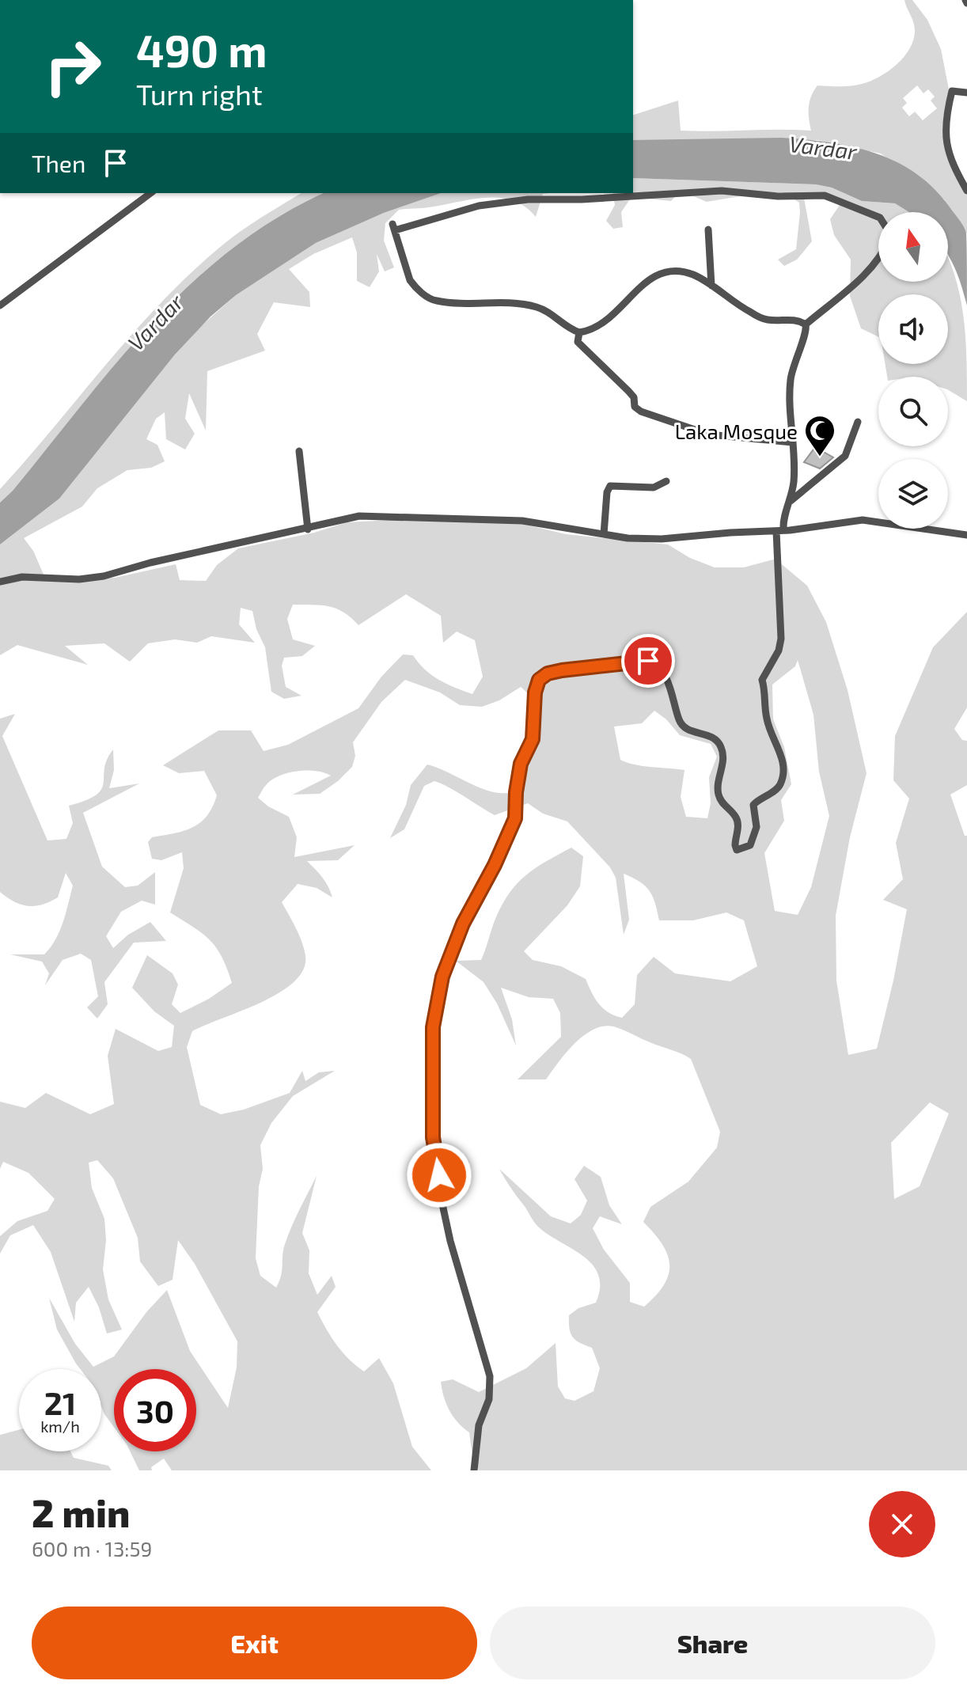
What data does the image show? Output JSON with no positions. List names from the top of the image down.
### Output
{
  "water": ["Vardar"],
  "places": {
    "mosque": ["Laka Mosque"]
  },
  "north": "top",
  "page": {
    "turn": ["490 m", "Turn right"],
    "then": "Then",
    "speed": "21 km/h",
    "limit": "30",
    "heading": ["2 min", "600 m · 13:59"],
    "buttons": ["Exit", "Share"]
  }
}
